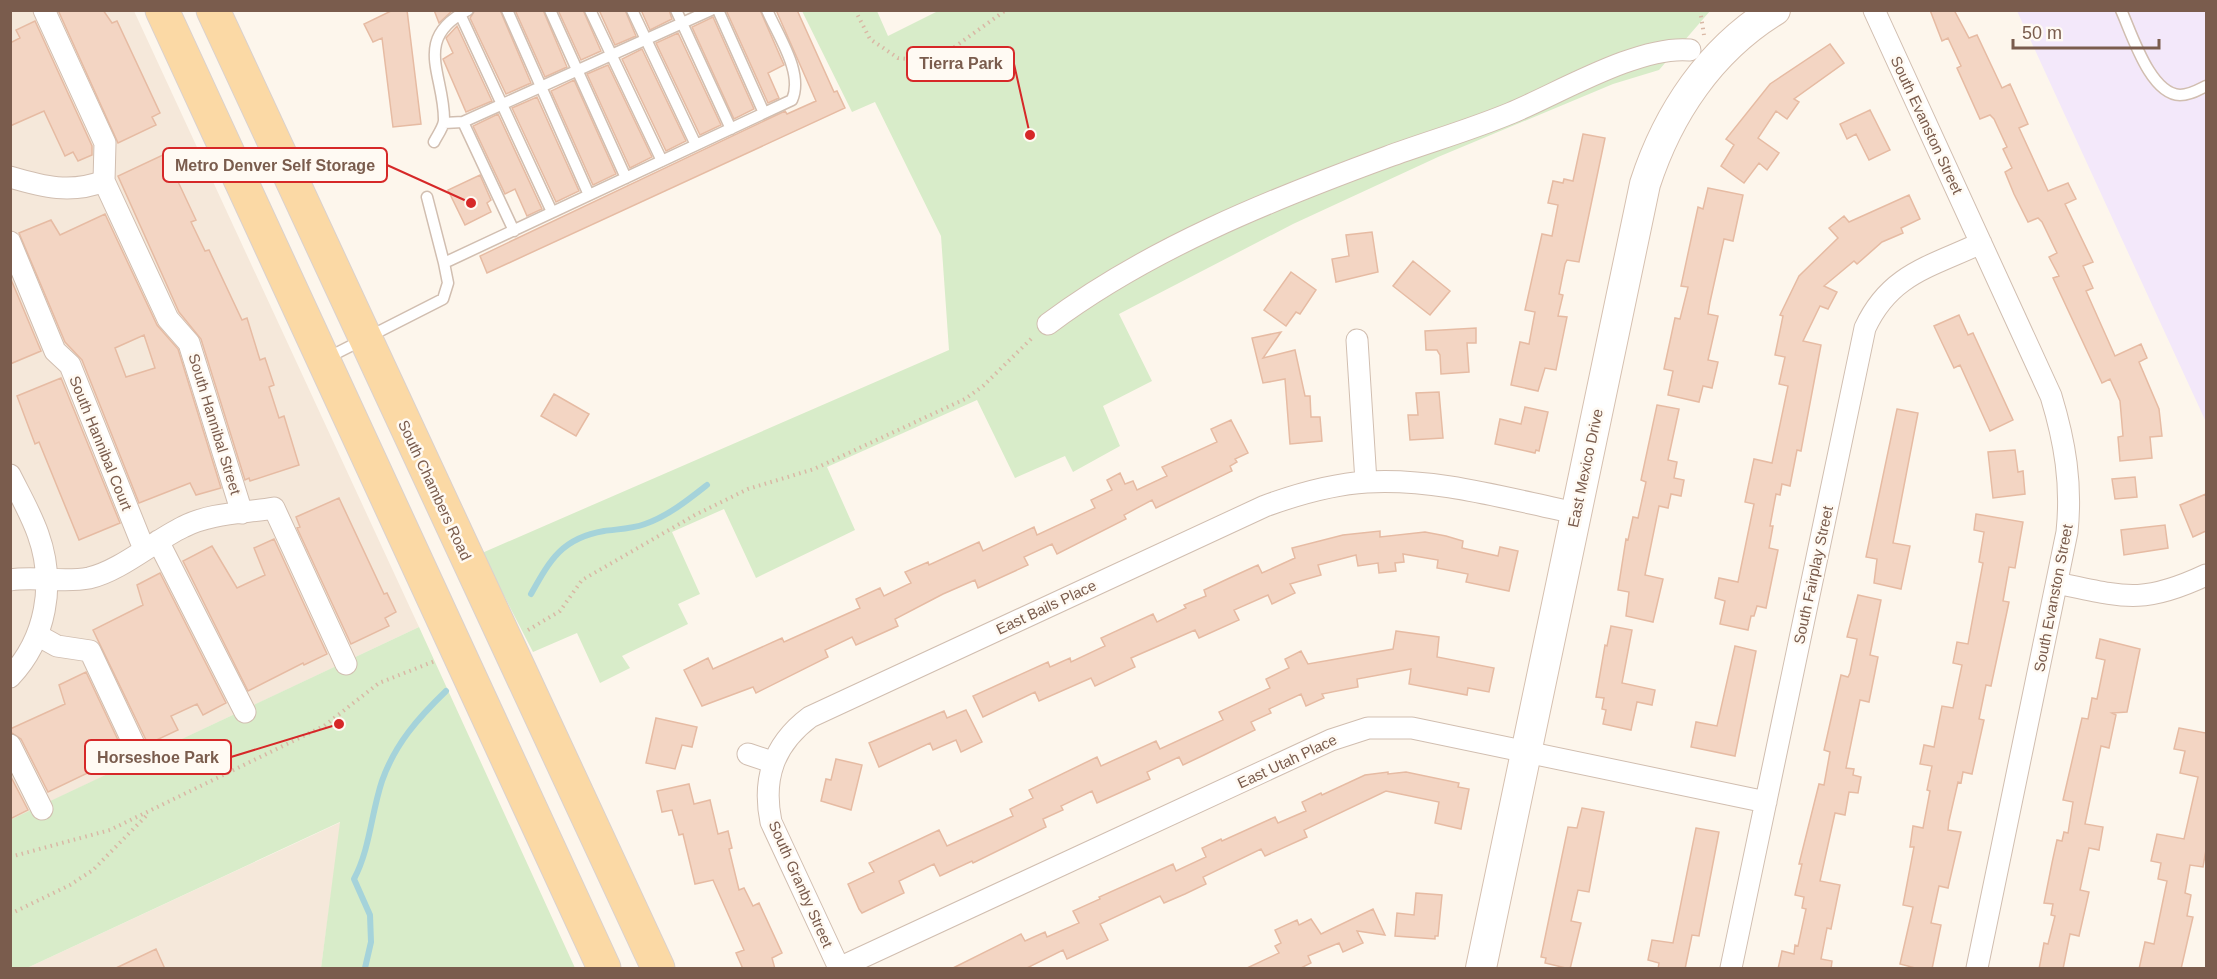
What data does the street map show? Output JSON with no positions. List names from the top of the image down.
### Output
{
  "streets": {
    "main road": ["South Chambers Road"],
    "street": [
      "South Evanston Street",
      "South Hannibal Street",
      "South Hannibal Court",
      "East Mexico Drive",
      "South Fairplay Street",
      "East Bails Place",
      "East Utah Place",
      "South Granby Street"
    ]
  },
  "crossings": [
    ["South Evanston Street", "South Fairplay Street"],
    ["South Hannibal Street", "South Hannibal Court"],
    ["East Mexico Drive", "East Bails Place"],
    ["East Mexico Drive", "East Utah Place"],
    ["South Fairplay Street", "East Utah Place"],
    ["East Bails Place", "South Granby Street"],
    ["East Utah Place", "South Granby Street"]
  ],
  "places": ["Tierra Park", "Metro Denver Self Storage", "Horseshoe Park"],
  "scale_bar": "50 m"
}
